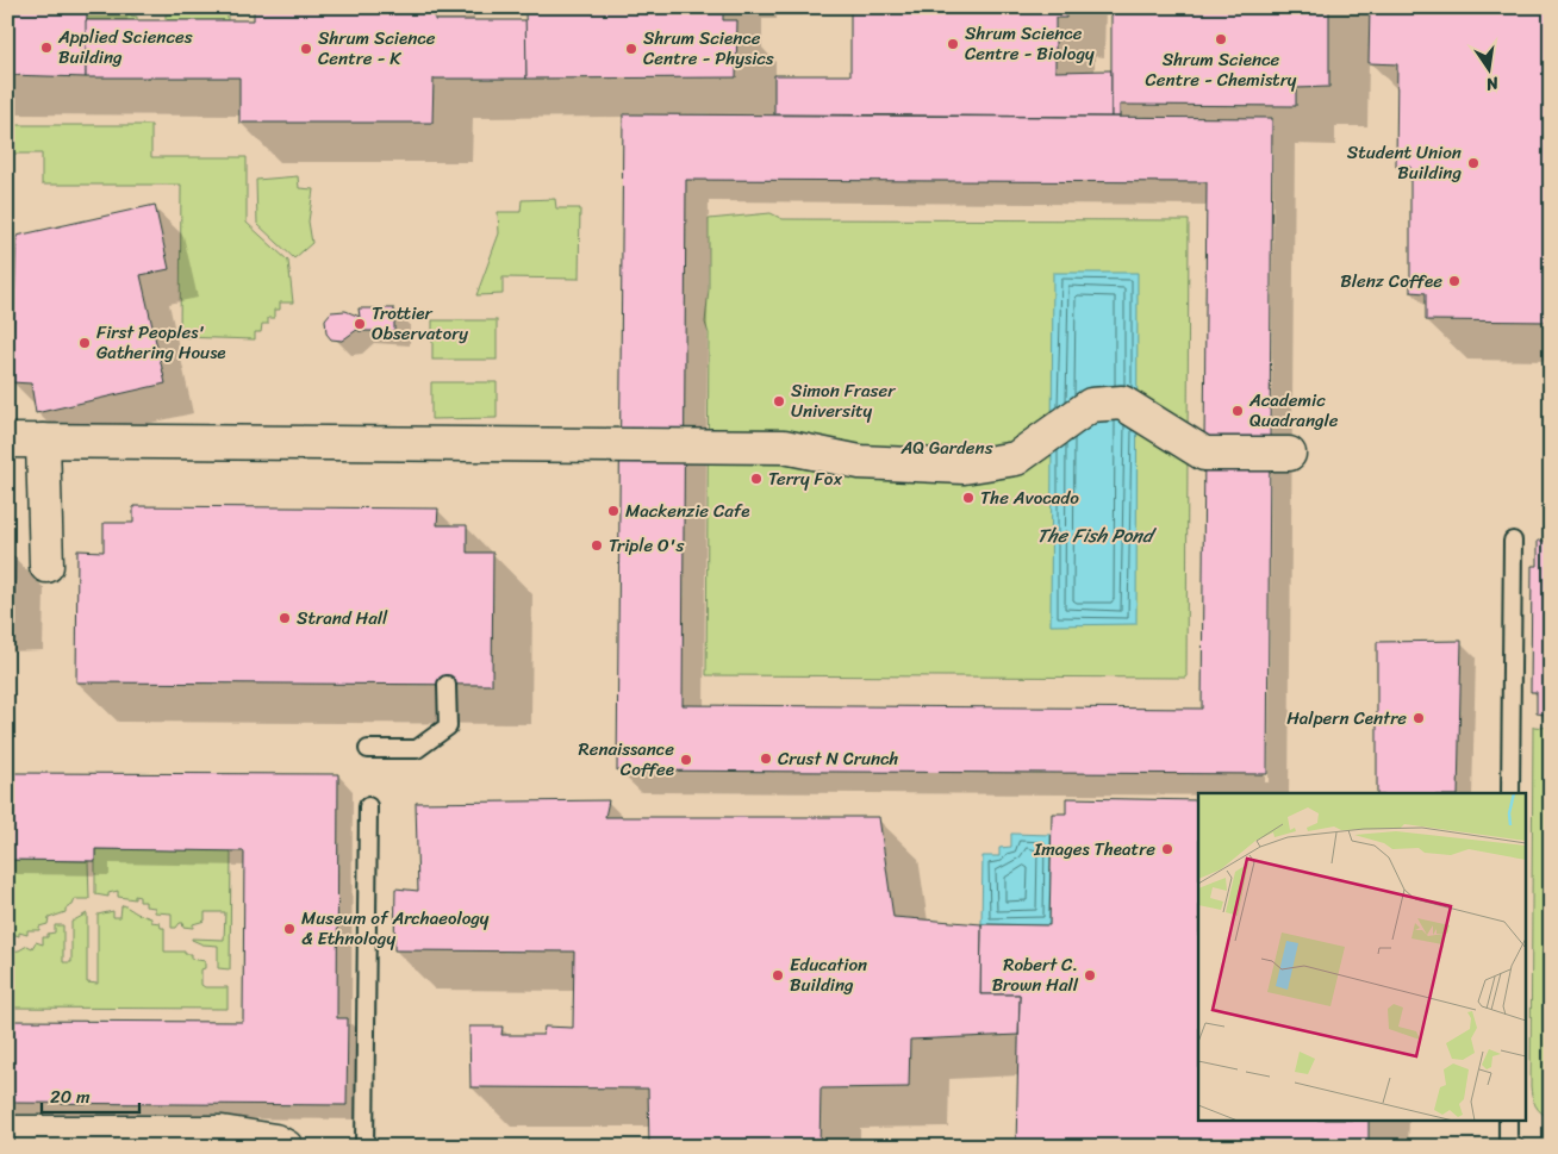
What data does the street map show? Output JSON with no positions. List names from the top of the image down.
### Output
{
  "water": ["The Fish Pond"],
  "parks": ["AQ Gardens"],
  "places": [
    "Shrum Science Centre - Chemistry",
    "Shrum Science Centre - Biology",
    "Applied Sciences Building",
    "Shrum Science Centre - K",
    "Shrum Science Centre - Physics",
    "Student Union Building",
    "Blenz Coffee",
    "Trottier Observatory",
    "First Peoples' Gathering House",
    "Simon Fraser University",
    "Academic Quadrangle",
    "Terry Fox",
    "The Avocado",
    "Mackenzie Cafe",
    "Triple O's",
    "Strand Hall",
    "Halpern Centre",
    "Crust N Crunch",
    "Renaissance Coffee",
    "Images Theatre",
    "Museum of Archaeology & Ethnology",
    "Education Building",
    "Robert C. Brown Hall"
  ],
  "scale_bar": "20 m",
  "north": "bottom"
}
